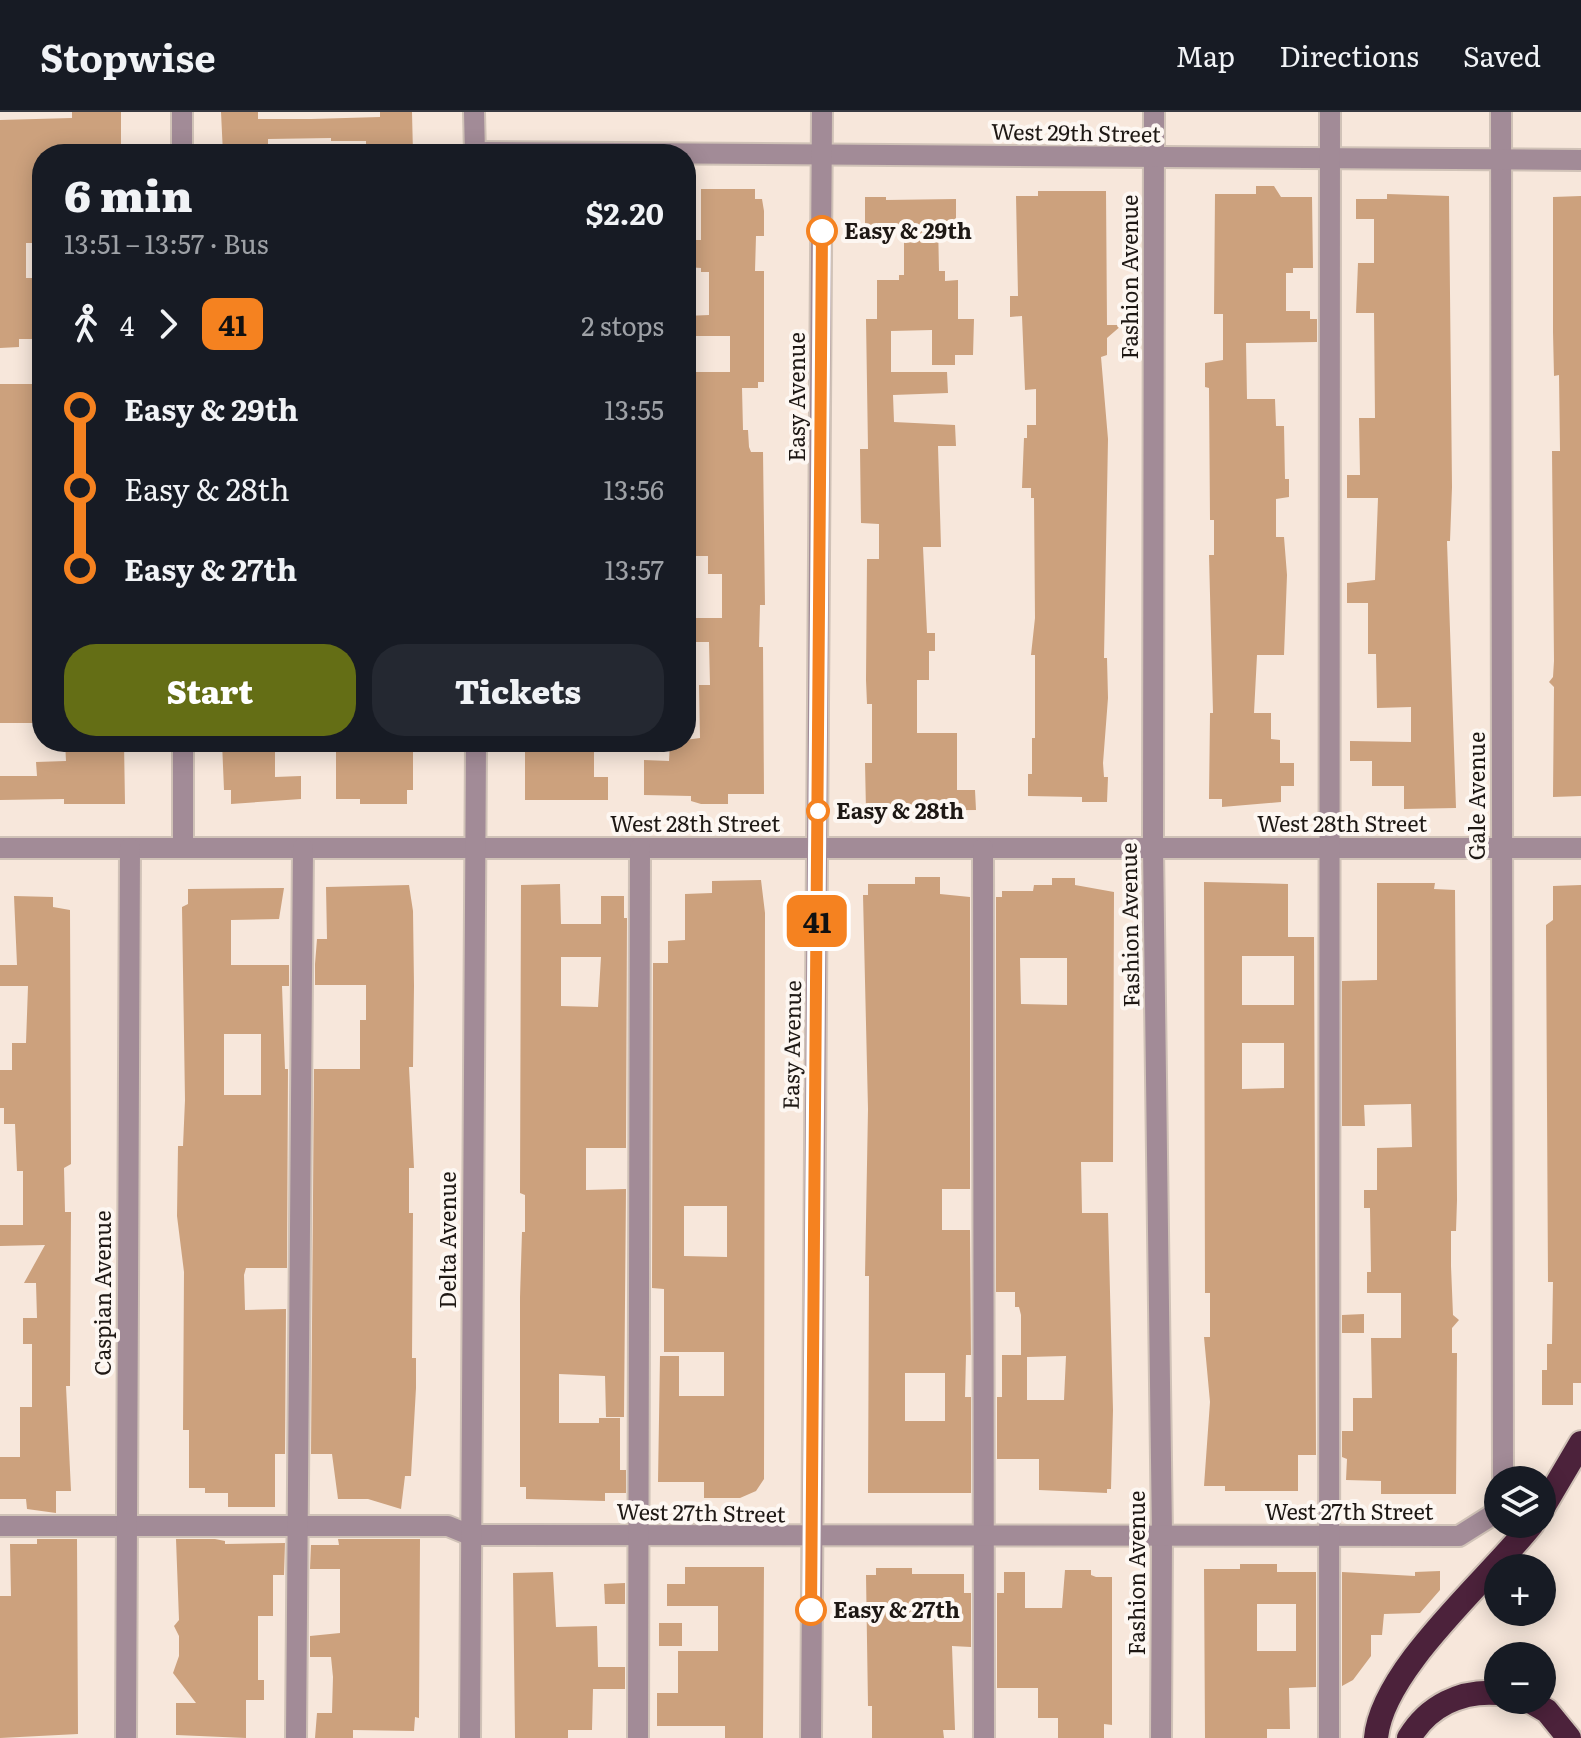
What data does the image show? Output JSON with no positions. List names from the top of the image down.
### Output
{
  "streets": {
    "street": [
      "West 29th Street",
      "Fashion Avenue",
      "Easy Avenue",
      "Gale Avenue",
      "West 28th Street",
      "Delta Avenue",
      "Caspian Avenue",
      "West 27th Street"
    ]
  },
  "crossings": [
    ["West 29th Street", "Fashion Avenue"],
    ["West 29th Street", "Easy Avenue"],
    ["West 29th Street", "Gale Avenue"],
    ["Fashion Avenue", "West 28th Street"],
    ["Fashion Avenue", "West 27th Street"],
    ["Easy Avenue", "West 28th Street"],
    ["Easy Avenue", "West 27th Street"],
    ["Gale Avenue", "West 28th Street"],
    ["West 28th Street", "Delta Avenue"],
    ["West 28th Street", "Caspian Avenue"],
    ["Delta Avenue", "West 27th Street"],
    ["Caspian Avenue", "West 27th Street"]
  ],
  "places": ["Easy & 29th", "Easy & 28th", "Easy & 27th"],
  "lines": ["bus line 41"],
  "page": {
    "header": "Stopwise",
    "nav": ["Map", "Directions", "Saved"],
    "on_map": "41",
    "heading": ["6 min", "13:51 – 13:57 · Bus", "$2.20"],
    "legs": ["4", "41", "2 stops"],
    "list": [
      {
        "name": "Easy & 29th",
        "value": "13:55"
      },
      {
        "name": "Easy & 28th",
        "value": "13:56"
      },
      {
        "name": "Easy & 27th",
        "value": "13:57"
      }
    ],
    "buttons": ["Start", "Tickets"],
    "map_buttons": ["+", "−"]
  }
}
